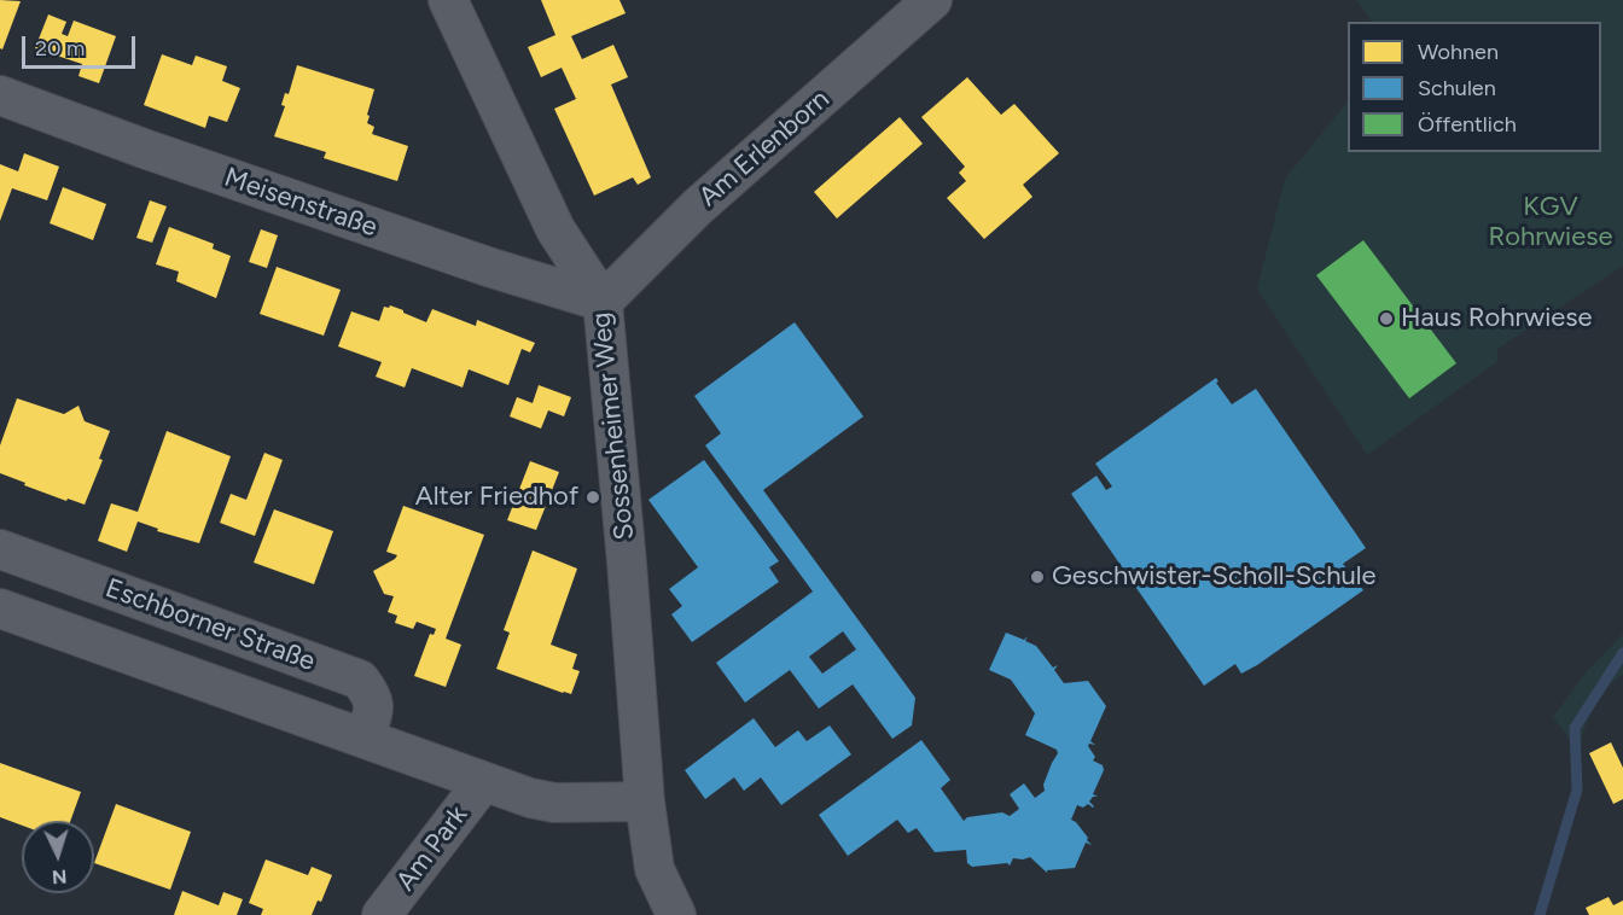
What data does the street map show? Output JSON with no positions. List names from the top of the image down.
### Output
{
  "streets": {
    "street": [
      "Am Erlenborn",
      "Meisenstraße",
      "Sossenheimer Weg",
      "Eschborner Straße",
      "Am Park"
    ]
  },
  "crossings": [
    ["Am Erlenborn", "Meisenstraße"],
    ["Am Erlenborn", "Sossenheimer Weg"],
    ["Meisenstraße", "Sossenheimer Weg"],
    ["Sossenheimer Weg", "Eschborner Straße"],
    ["Eschborner Straße", "Am Park"]
  ],
  "parks": ["KGV Rohrwiese"],
  "places": ["Haus Rohrwiese", "Alter Friedhof", "Geschwister-Scholl-Schule"],
  "legend": ["Wohnen", "Schulen", "Öffentlich"],
  "scale_bar": "20 m",
  "north": "bottom"
}
